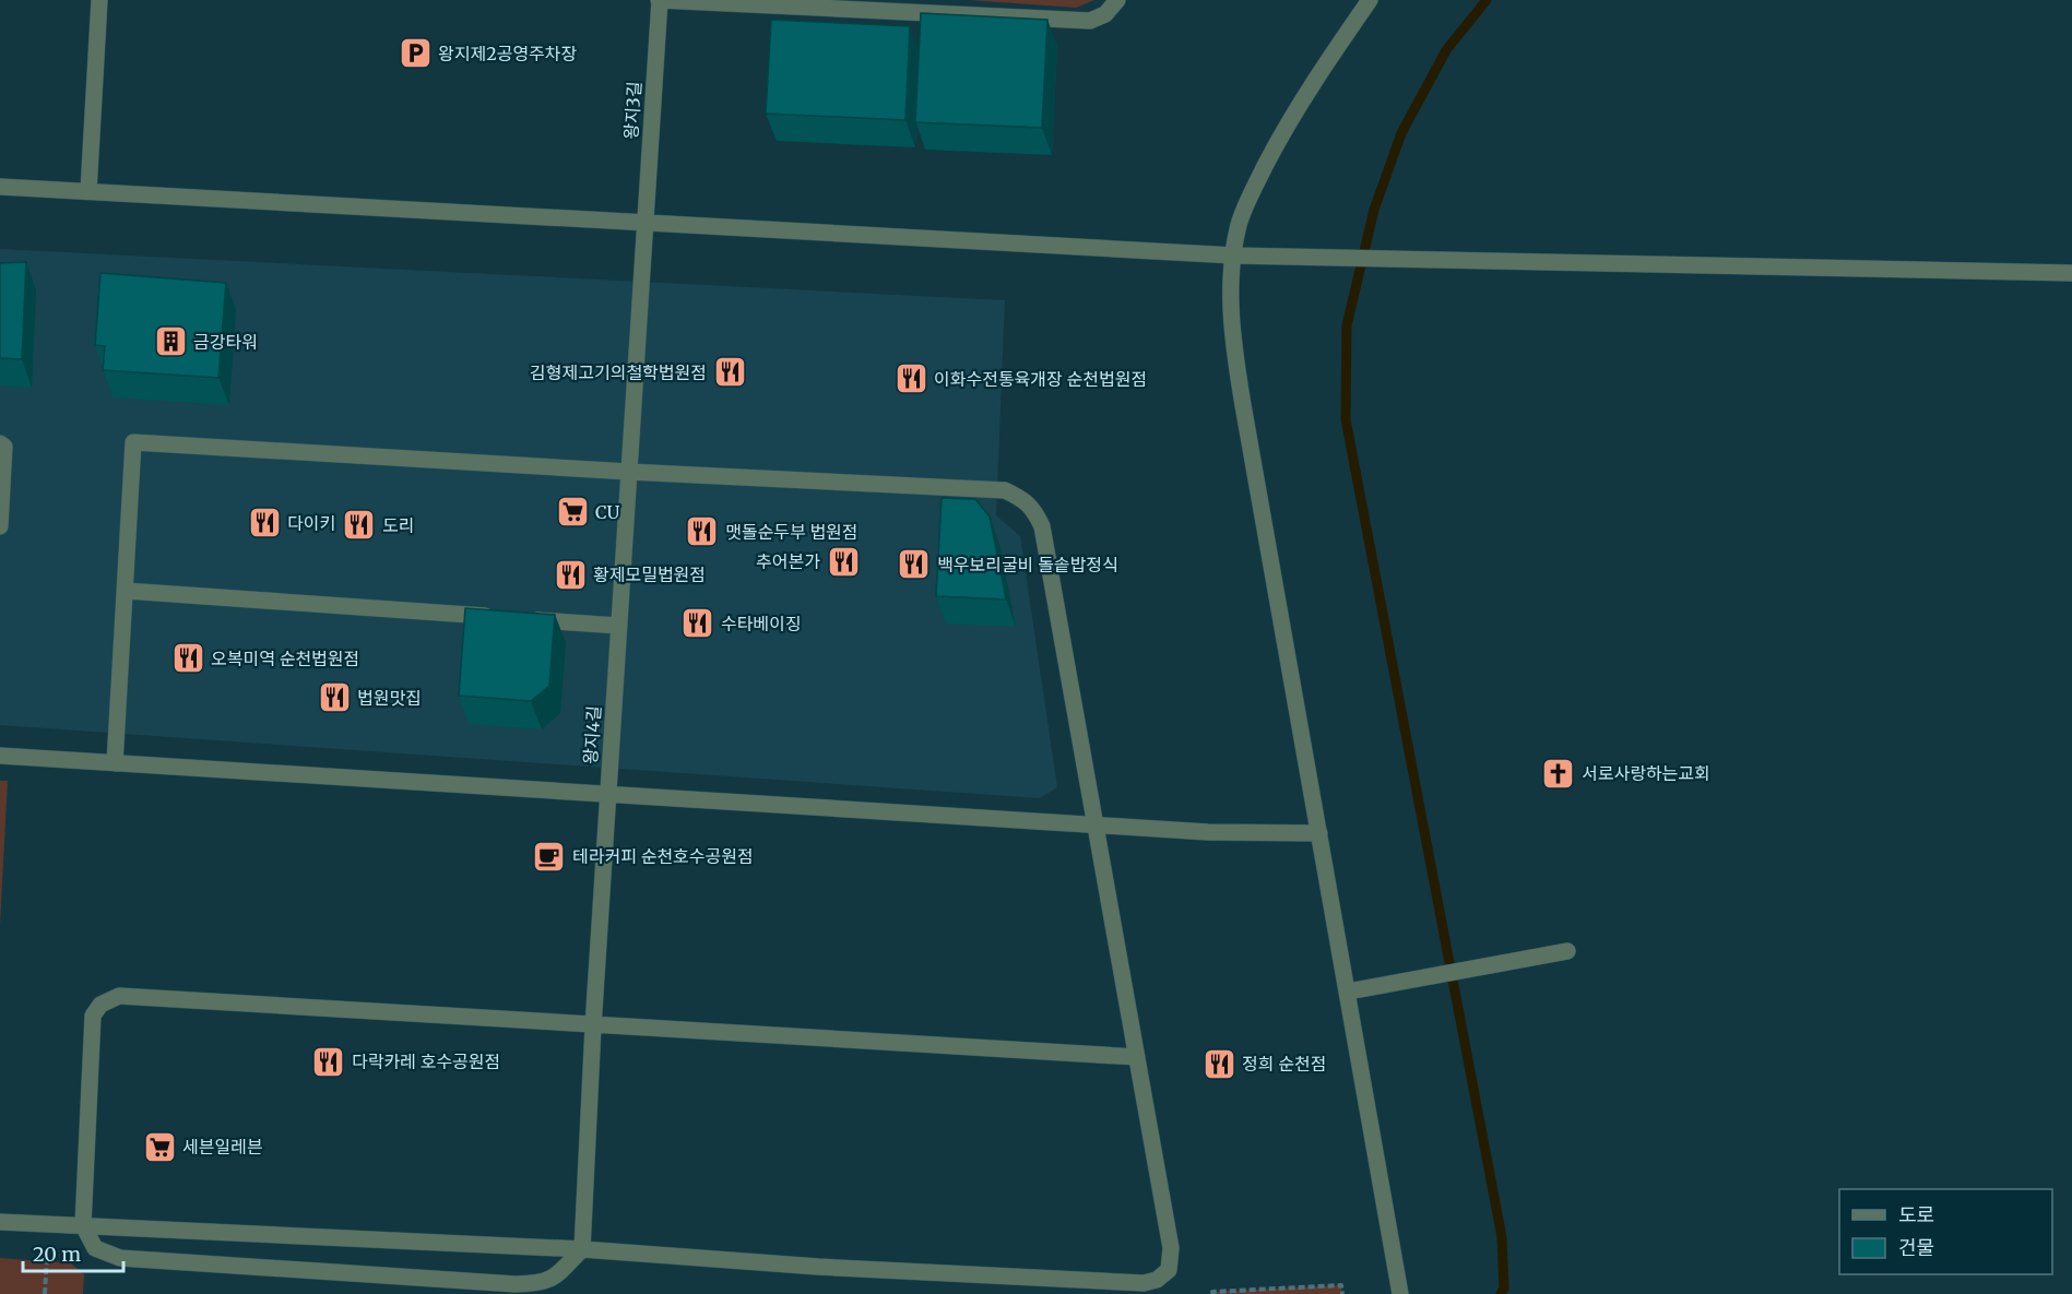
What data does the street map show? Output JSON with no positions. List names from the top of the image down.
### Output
{
  "streets": {
    "street": ["왕지3길", "왕지4길"]
  },
  "crossings": [
    ["왕지3길", "왕지4길"]
  ],
  "places": {
    "parking": ["왕지제2공영주차장"],
    "building": ["금강타워"],
    "restaurant": [
      "김형제고기의철학법원점",
      "이화수전통육개장 순천법원점",
      "다이키",
      "도리",
      "맷돌순두부 법원점",
      "추어본가",
      "백우보리굴비 돌솥밥정식",
      "황제모밀법원점",
      "수타베이징",
      "오복미역 순천법원점",
      "법원맛집",
      "다락카레 호수공원점",
      "정희 순천점"
    ],
    "supermarket": ["CU", "세븐일레븐"],
    "church": ["서로사랑하는교회"],
    "cafe": ["테라커피 순천호수공원점"]
  },
  "legend": ["도로", "건물"],
  "scale_bar": "20 m"
}
